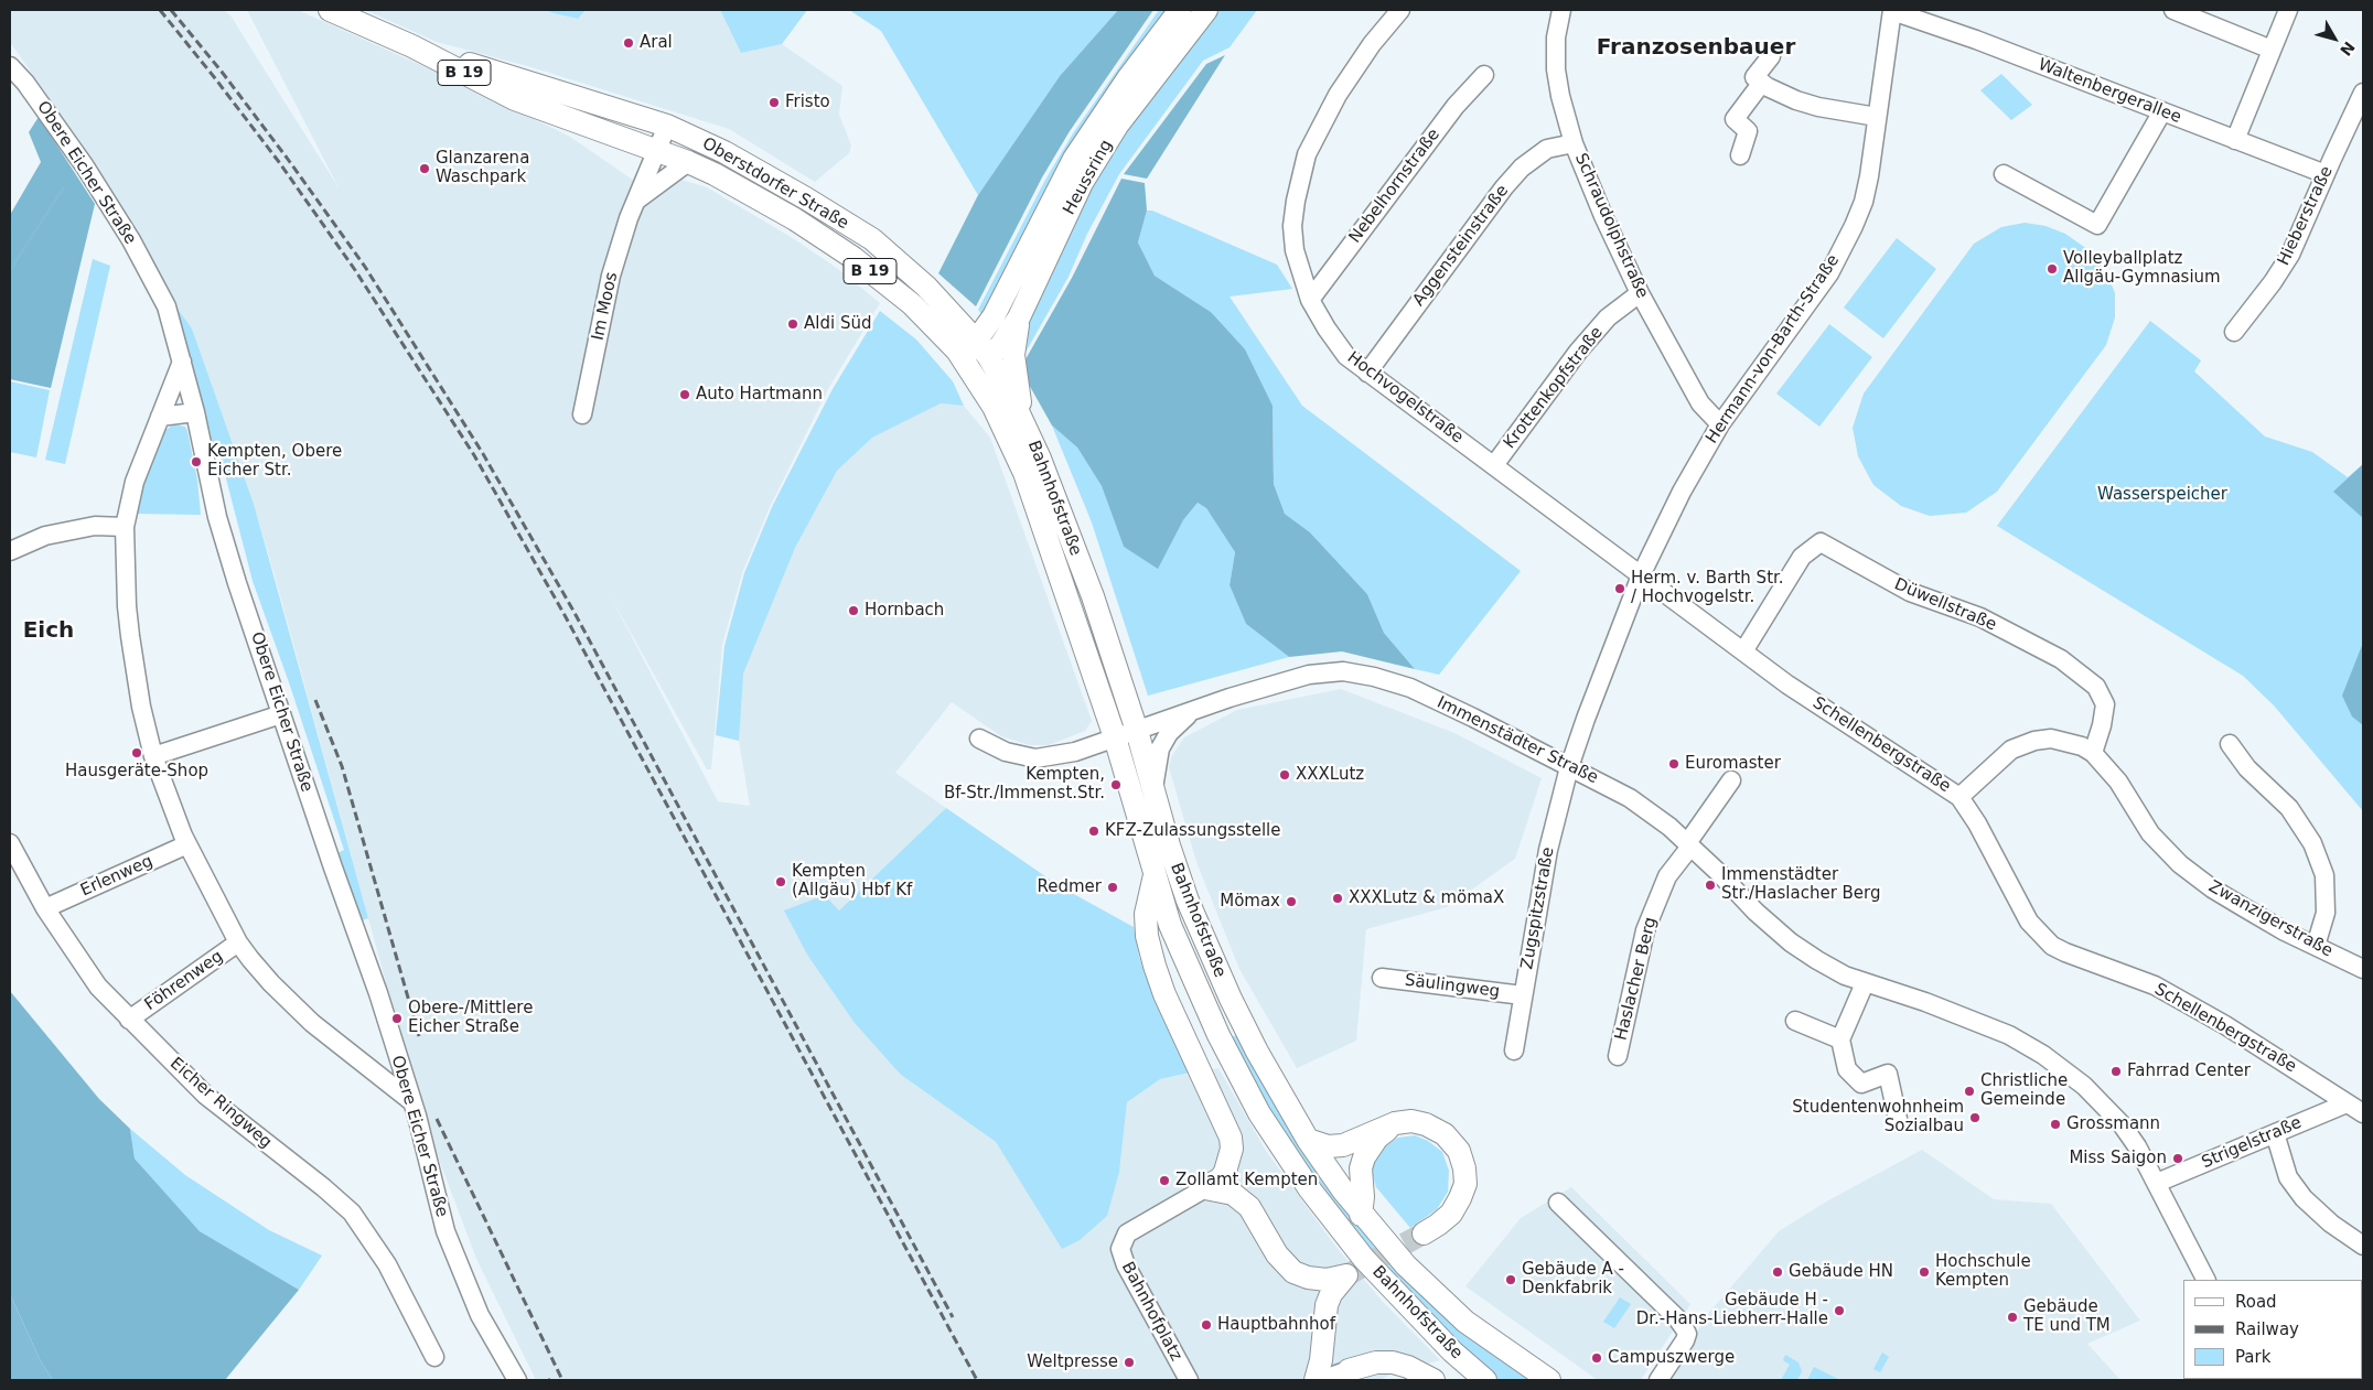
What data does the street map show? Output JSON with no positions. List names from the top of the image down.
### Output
{
  "streets": {
    "main road": [
      "B 19",
      "Heussring",
      "Oberstdorfer Straße",
      "Bahnhofstraße"
    ],
    "street": [
      "Waltenbergerallee",
      "Obere Eicher Straße",
      "Nebelhornstraße",
      "Hieberstraße",
      "Schraudolphstraße",
      "Aggensteinstraße",
      "Im Moos",
      "Hermann-von-Barth-Straße",
      "Krottenkopfstraße",
      "Hochvogelstraße",
      "Düwellstraße",
      "Immenstädter Straße",
      "Schellenbergstraße",
      "Erlenweg",
      "Zugspitzstraße",
      "Zwanzigerstraße",
      "Haslacher Berg",
      "Föhrenweg",
      "Säulingweg",
      "Eicher Ringweg",
      "Strigelstraße",
      "Bahnhofplatz"
    ]
  },
  "crossings": [
    ["Waltenbergerallee", "Hieberstraße"],
    ["Waltenbergerallee", "Hermann-von-Barth-Straße"],
    ["Heussring", "Oberstdorfer Straße"],
    ["Heussring", "Bahnhofstraße"],
    ["Oberstdorfer Straße", "Im Moos"],
    ["Oberstdorfer Straße", "Bahnhofstraße"],
    ["Nebelhornstraße", "Hochvogelstraße"],
    ["Schraudolphstraße", "Aggensteinstraße"],
    ["Schraudolphstraße", "Hermann-von-Barth-Straße"],
    ["Schraudolphstraße", "Krottenkopfstraße"],
    ["Aggensteinstraße", "Hochvogelstraße"],
    ["Hermann-von-Barth-Straße", "Hochvogelstraße"],
    ["Hermann-von-Barth-Straße", "Immenstädter Straße"],
    ["Hermann-von-Barth-Straße", "Schellenbergstraße"],
    ["Hermann-von-Barth-Straße", "Zugspitzstraße"],
    ["Krottenkopfstraße", "Hochvogelstraße"],
    ["Hochvogelstraße", "Schellenbergstraße"],
    ["Bahnhofstraße", "Immenstädter Straße"],
    ["Düwellstraße", "Schellenbergstraße"],
    ["Düwellstraße", "Zwanzigerstraße"],
    ["Immenstädter Straße", "Zugspitzstraße"],
    ["Immenstädter Straße", "Haslacher Berg"],
    ["Immenstädter Straße", "Strigelstraße"],
    ["Schellenbergstraße", "Zwanzigerstraße"],
    ["Schellenbergstraße", "Strigelstraße"],
    ["Erlenweg", "Eicher Ringweg"],
    ["Zugspitzstraße", "Säulingweg"],
    ["Föhrenweg", "Eicher Ringweg"]
  ],
  "districts": ["Franzosenbauer", "Eich"],
  "parks": ["Wasserspeicher"],
  "places": [
    "Aral",
    "Fristo",
    "Glanzarena Waschpark",
    "Volleyballplatz Allgäu-Gymnasium",
    "Aldi Süd",
    "Auto Hartmann",
    "Kempten, Obere Eicher Str.",
    "Herm. v. Barth Str. / Hochvogelstr.",
    "Hornbach",
    "Hausgeräte-Shop",
    "Euromaster",
    "XXXLutz",
    "Kempten, Bf-Str./Immenst.Str.",
    "KFZ-Zulassungsstelle",
    "Kempten (Allgäu) Hbf Kf",
    "Immenstädter Str./Haslacher Berg",
    "Redmer",
    "XXXLutz & mömaX",
    "Mömax",
    "Obere-/Mittlere Eicher Straße",
    "Fahrrad Center",
    "Christliche Gemeinde",
    "Studentenwohnheim Sozialbau",
    "Grossmann",
    "Miss Saigon",
    "Zollamt Kempten",
    "Gebäude HN",
    "Hochschule Kempten",
    "Gebäude A - Denkfabrik",
    "Gebäude H - Dr.-Hans-Liebherr-Halle",
    "Gebäude TE und TM",
    "Hauptbahnhof",
    "Campuszwerge",
    "Weltpresse"
  ],
  "legend": ["Road", "Railway", "Park"],
  "north": "bottom right"
}
